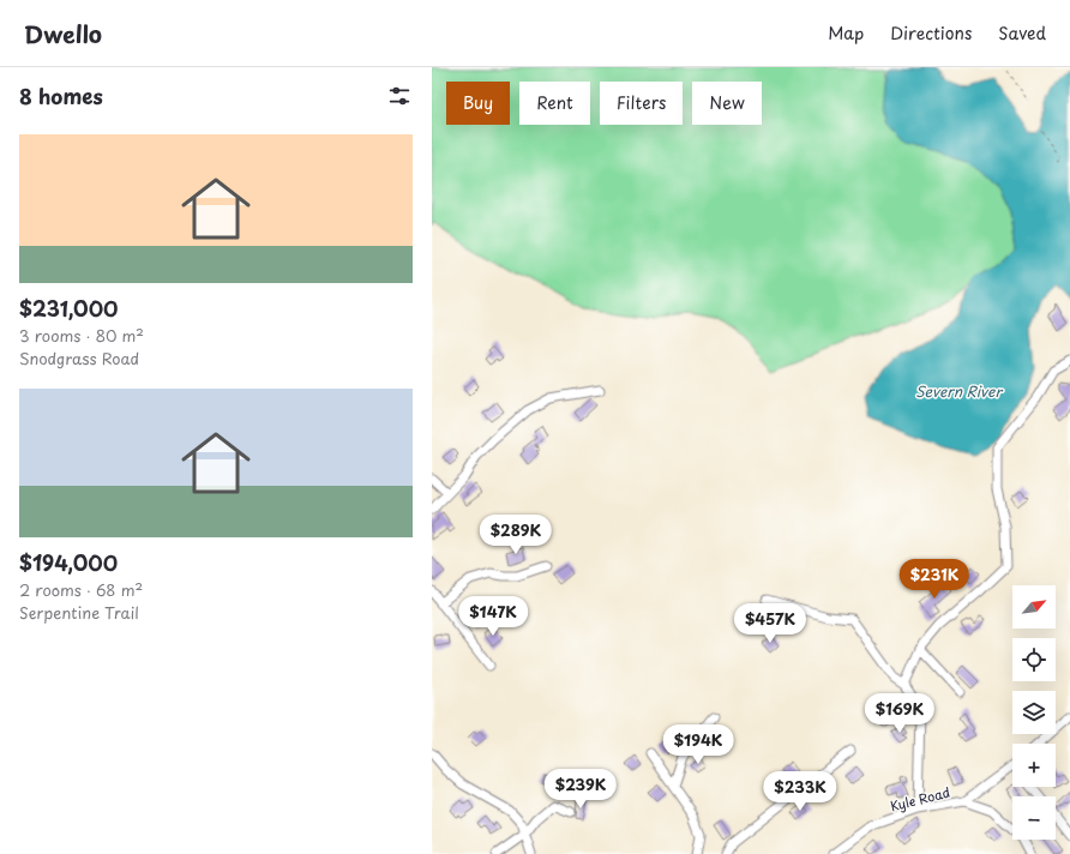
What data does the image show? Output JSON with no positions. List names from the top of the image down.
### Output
{
  "streets": {
    "street": ["Kyle Road"]
  },
  "water": ["Severn River"],
  "north": "top right",
  "page": {
    "header": "Dwello",
    "nav": ["Map", "Directions", "Saved"],
    "heading": "8 homes",
    "chip": [
      "Buy",
      "Rent",
      "Filters",
      "New"
    ],
    "list": [
      {
        "name": "$231,000",
        "note": "3 rooms · 80 m² · Snodgrass Road"
      },
      {
        "name": "$194,000",
        "note": "2 rooms · 68 m² · Serpentine Trail"
      }
    ],
    "price": [
      "$289K",
      "$231K",
      "$147K",
      "$457K",
      "$169K",
      "$194K",
      "$239K",
      "$233K"
    ],
    "map_buttons": ["+", "−"]
  }
}
